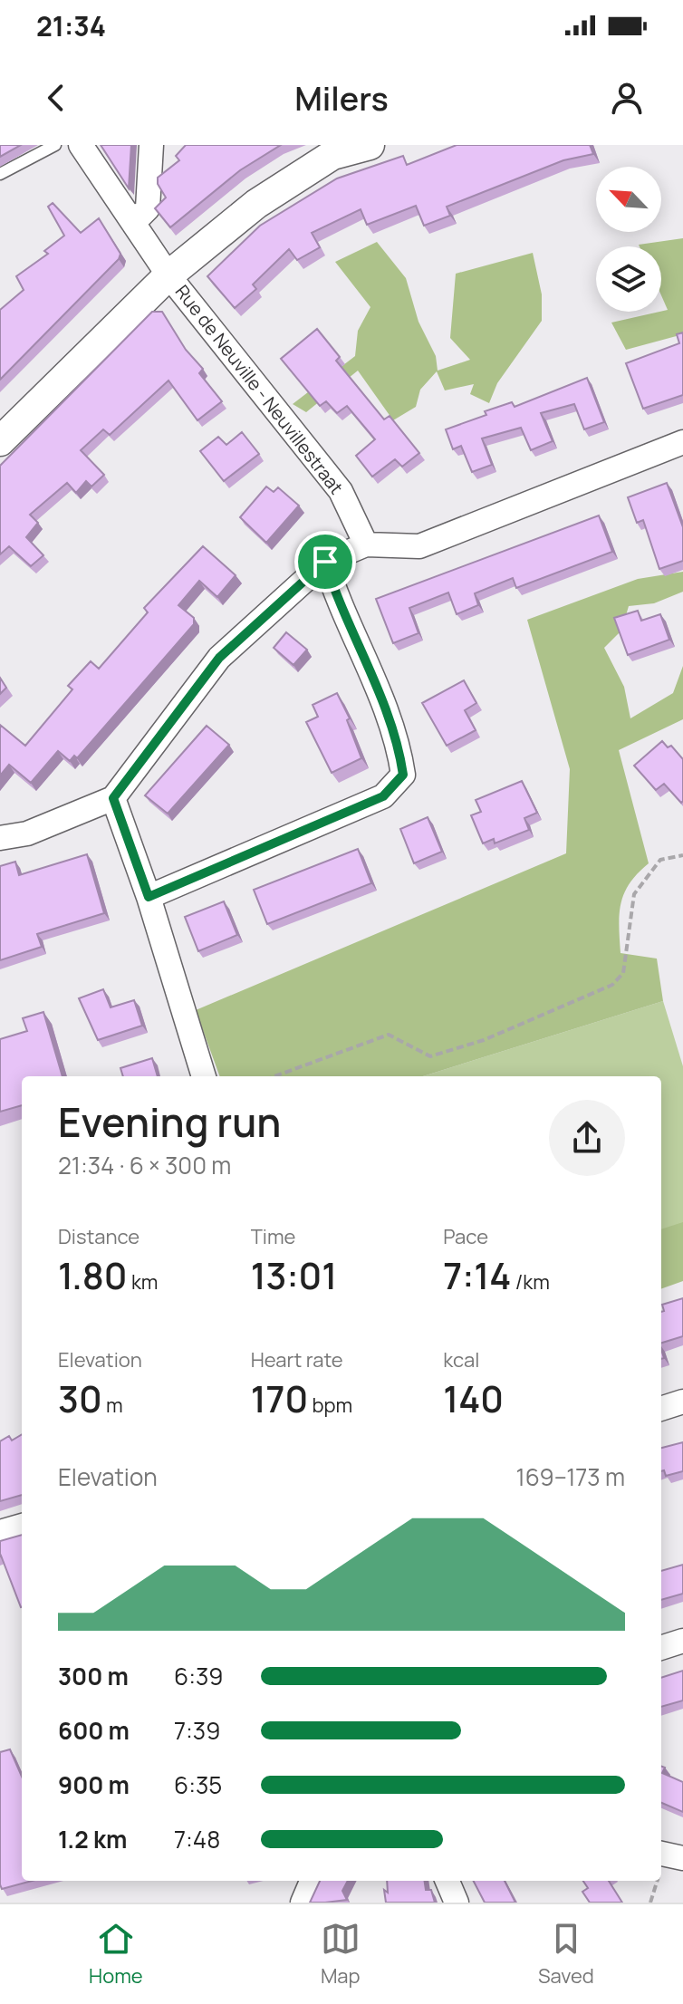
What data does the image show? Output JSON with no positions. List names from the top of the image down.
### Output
{
  "streets": {
    "street": ["Rue de Neuville - Neuvillestraat"]
  },
  "north": "top left",
  "page": {
    "status": "21:34",
    "header": "Milers",
    "heading": ["Evening run", "21:34 · 6 × 300 m"],
    "stats": [
      ["Distance", "1.80 km"],
      ["Time", "13:01"],
      ["Pace", "7:14 /km"],
      ["Elevation", "30 m"],
      ["Heart rate", "170 bpm"],
      ["kcal", "140"]
    ],
    "chart": ["Elevation", "169–173 m"],
    "list": [
      {
        "name": "300 m",
        "note": "6:39"
      },
      {
        "name": "600 m",
        "note": "7:39"
      },
      {
        "name": "900 m",
        "note": "6:35"
      },
      {
        "name": "1.2 km",
        "note": "7:48"
      }
    ],
    "tabs": ["Home", "Map", "Saved"]
  }
}
